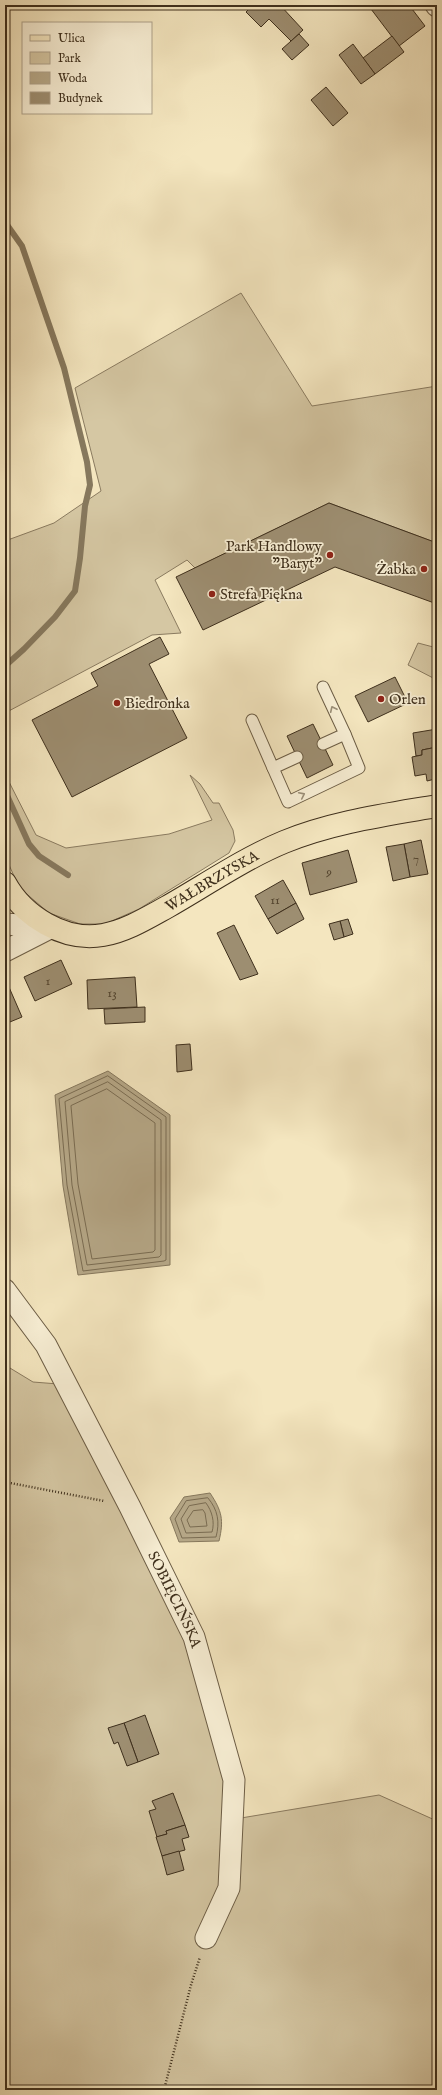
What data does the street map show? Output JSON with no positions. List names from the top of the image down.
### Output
{
  "streets": {
    "main road": ["WAŁBRZYSKA"],
    "street": ["SOBIĘCIŃSKA"]
  },
  "places": [
    "Park Handlowy \"Baryt\"",
    "Żabka",
    "Strefa Piękna",
    "Orlen",
    "Biedronka"
  ],
  "house_numbers": [
    "7",
    "9",
    "11",
    "1",
    "13"
  ],
  "legend": [
    "Ulica",
    "Park",
    "Woda",
    "Budynek"
  ]
}
